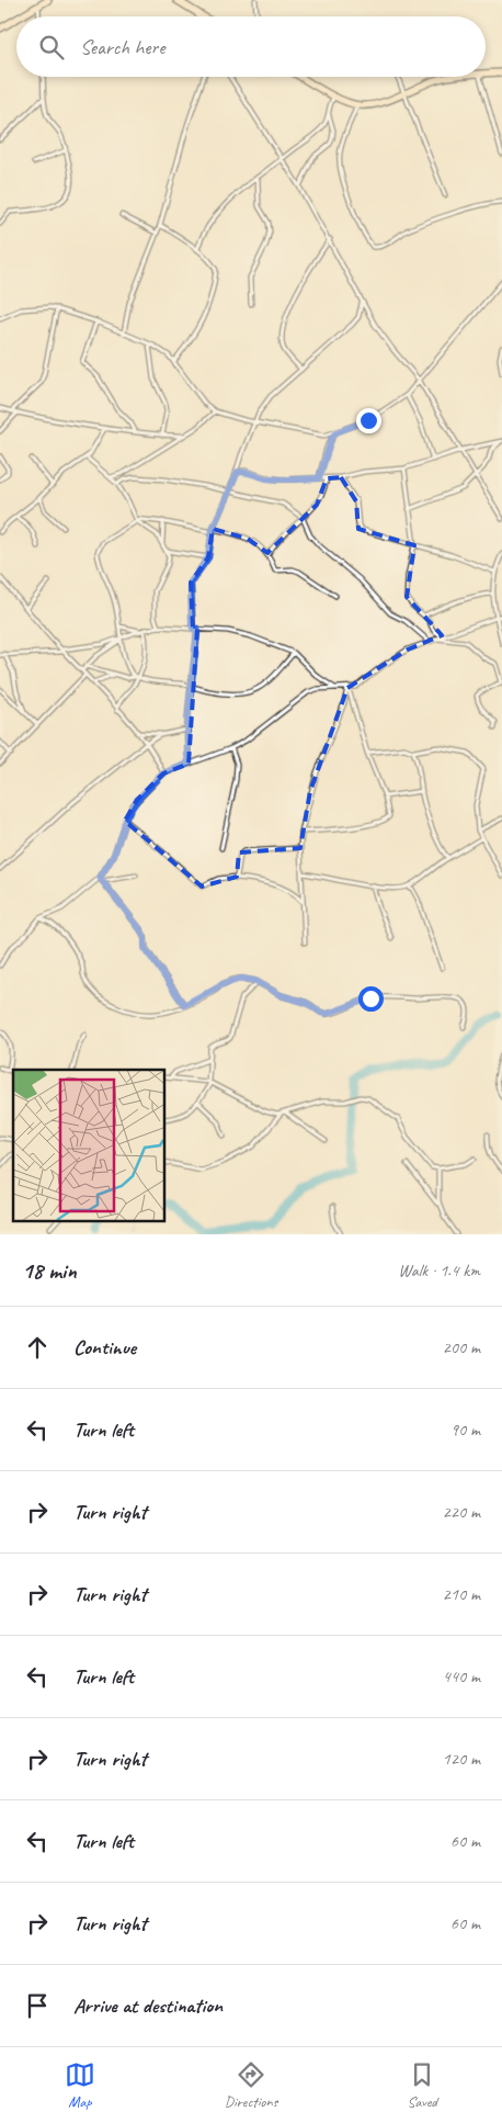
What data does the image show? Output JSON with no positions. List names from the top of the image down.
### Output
{
  "page": {
    "search": "Search here",
    "heading": ["18 min", "Walk · 1.4 km"],
    "list": [
      ["Continue", "200 m"],
      ["Turn left", "90 m"],
      ["Turn right", "220 m"],
      ["Turn right", "210 m"],
      ["Turn left", "440 m"],
      ["Turn right", "120 m"],
      ["Turn left", "60 m"],
      ["Turn right", "60 m"],
      "Arrive at destination"
    ],
    "nav": ["Map", "Directions", "Saved"]
  }
}
